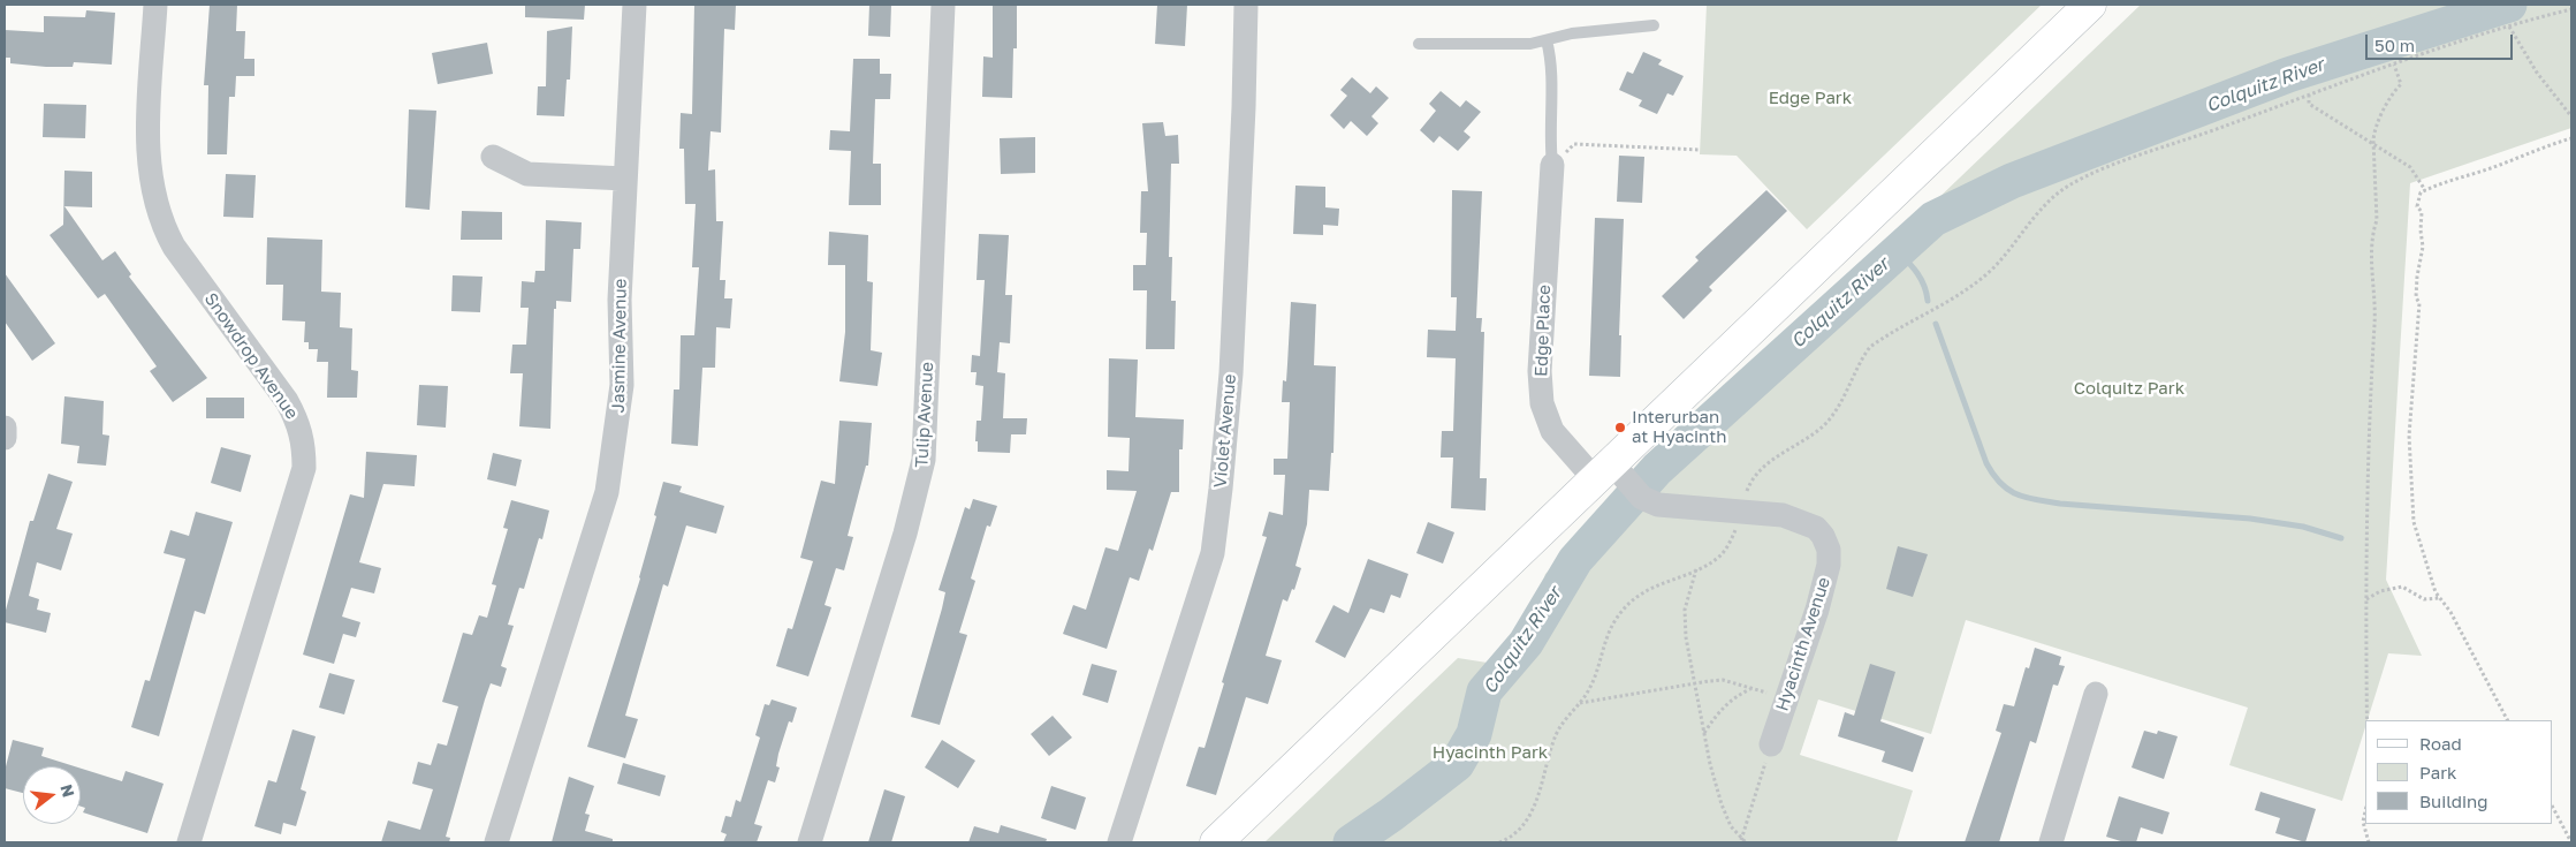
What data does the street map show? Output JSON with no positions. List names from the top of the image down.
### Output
{
  "streets": {
    "street": [
      "Edge Place",
      "Jasmine Avenue",
      "Snowdrop Avenue",
      "Tulip Avenue",
      "Violet Avenue",
      "Hyacinth Avenue"
    ]
  },
  "crossings": [
    ["Edge Place", "Hyacinth Avenue"]
  ],
  "water": ["Colquitz River"],
  "parks": ["Edge Park", "Colquitz Park", "Hyacinth Park"],
  "places": ["Interurban at Hyacinth"],
  "legend": ["Road", "Park", "Building"],
  "scale_bar": "50 m",
  "north": "right"
}
